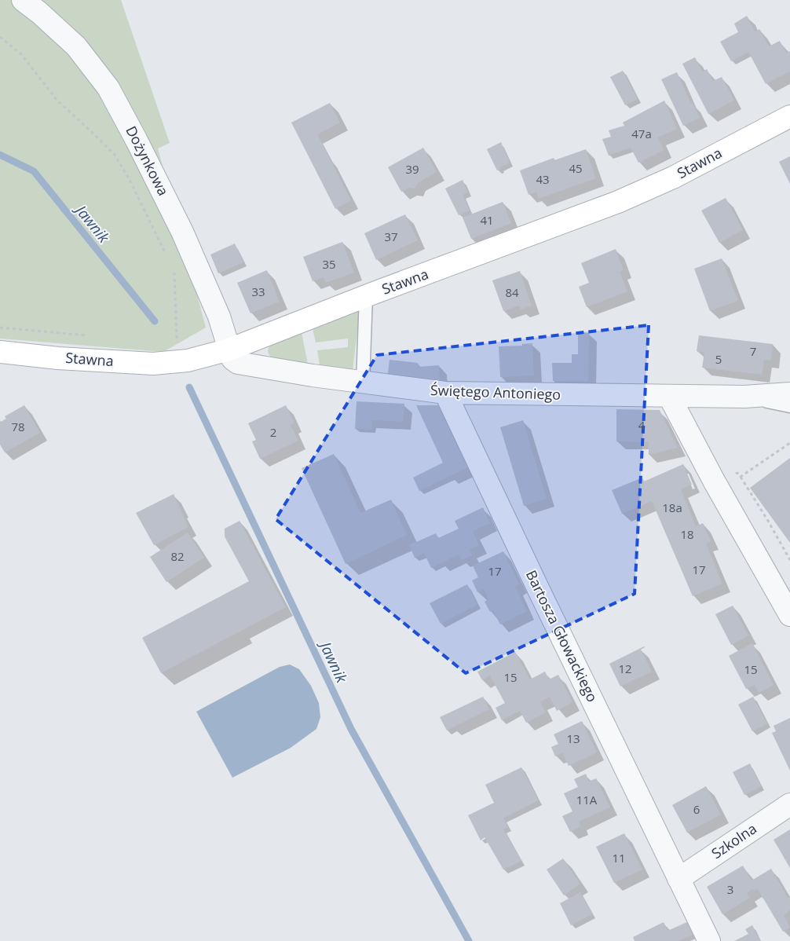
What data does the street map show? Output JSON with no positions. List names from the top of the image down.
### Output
{
  "streets": {
    "street": [
      "Dożynkowa",
      "Stawna",
      "Świętego Antoniego",
      "Bartosza Głowackiego",
      "Szkolna"
    ]
  },
  "crossings": [
    ["Dożynkowa", "Stawna"],
    ["Dożynkowa", "Świętego Antoniego"],
    ["Stawna", "Świętego Antoniego"],
    ["Świętego Antoniego", "Bartosza Głowackiego"],
    ["Bartosza Głowackiego", "Szkolna"]
  ],
  "water": ["Jawnik"],
  "house_numbers": [
    "47a",
    "45",
    "39",
    "43",
    "41",
    "37",
    "35",
    "33",
    "84",
    "7",
    "5",
    "4",
    "78",
    "2",
    "18a",
    "18",
    "82",
    "17",
    "17",
    "12",
    "15",
    "15",
    "13",
    "11A",
    "6",
    "11",
    "3"
  ]
}
